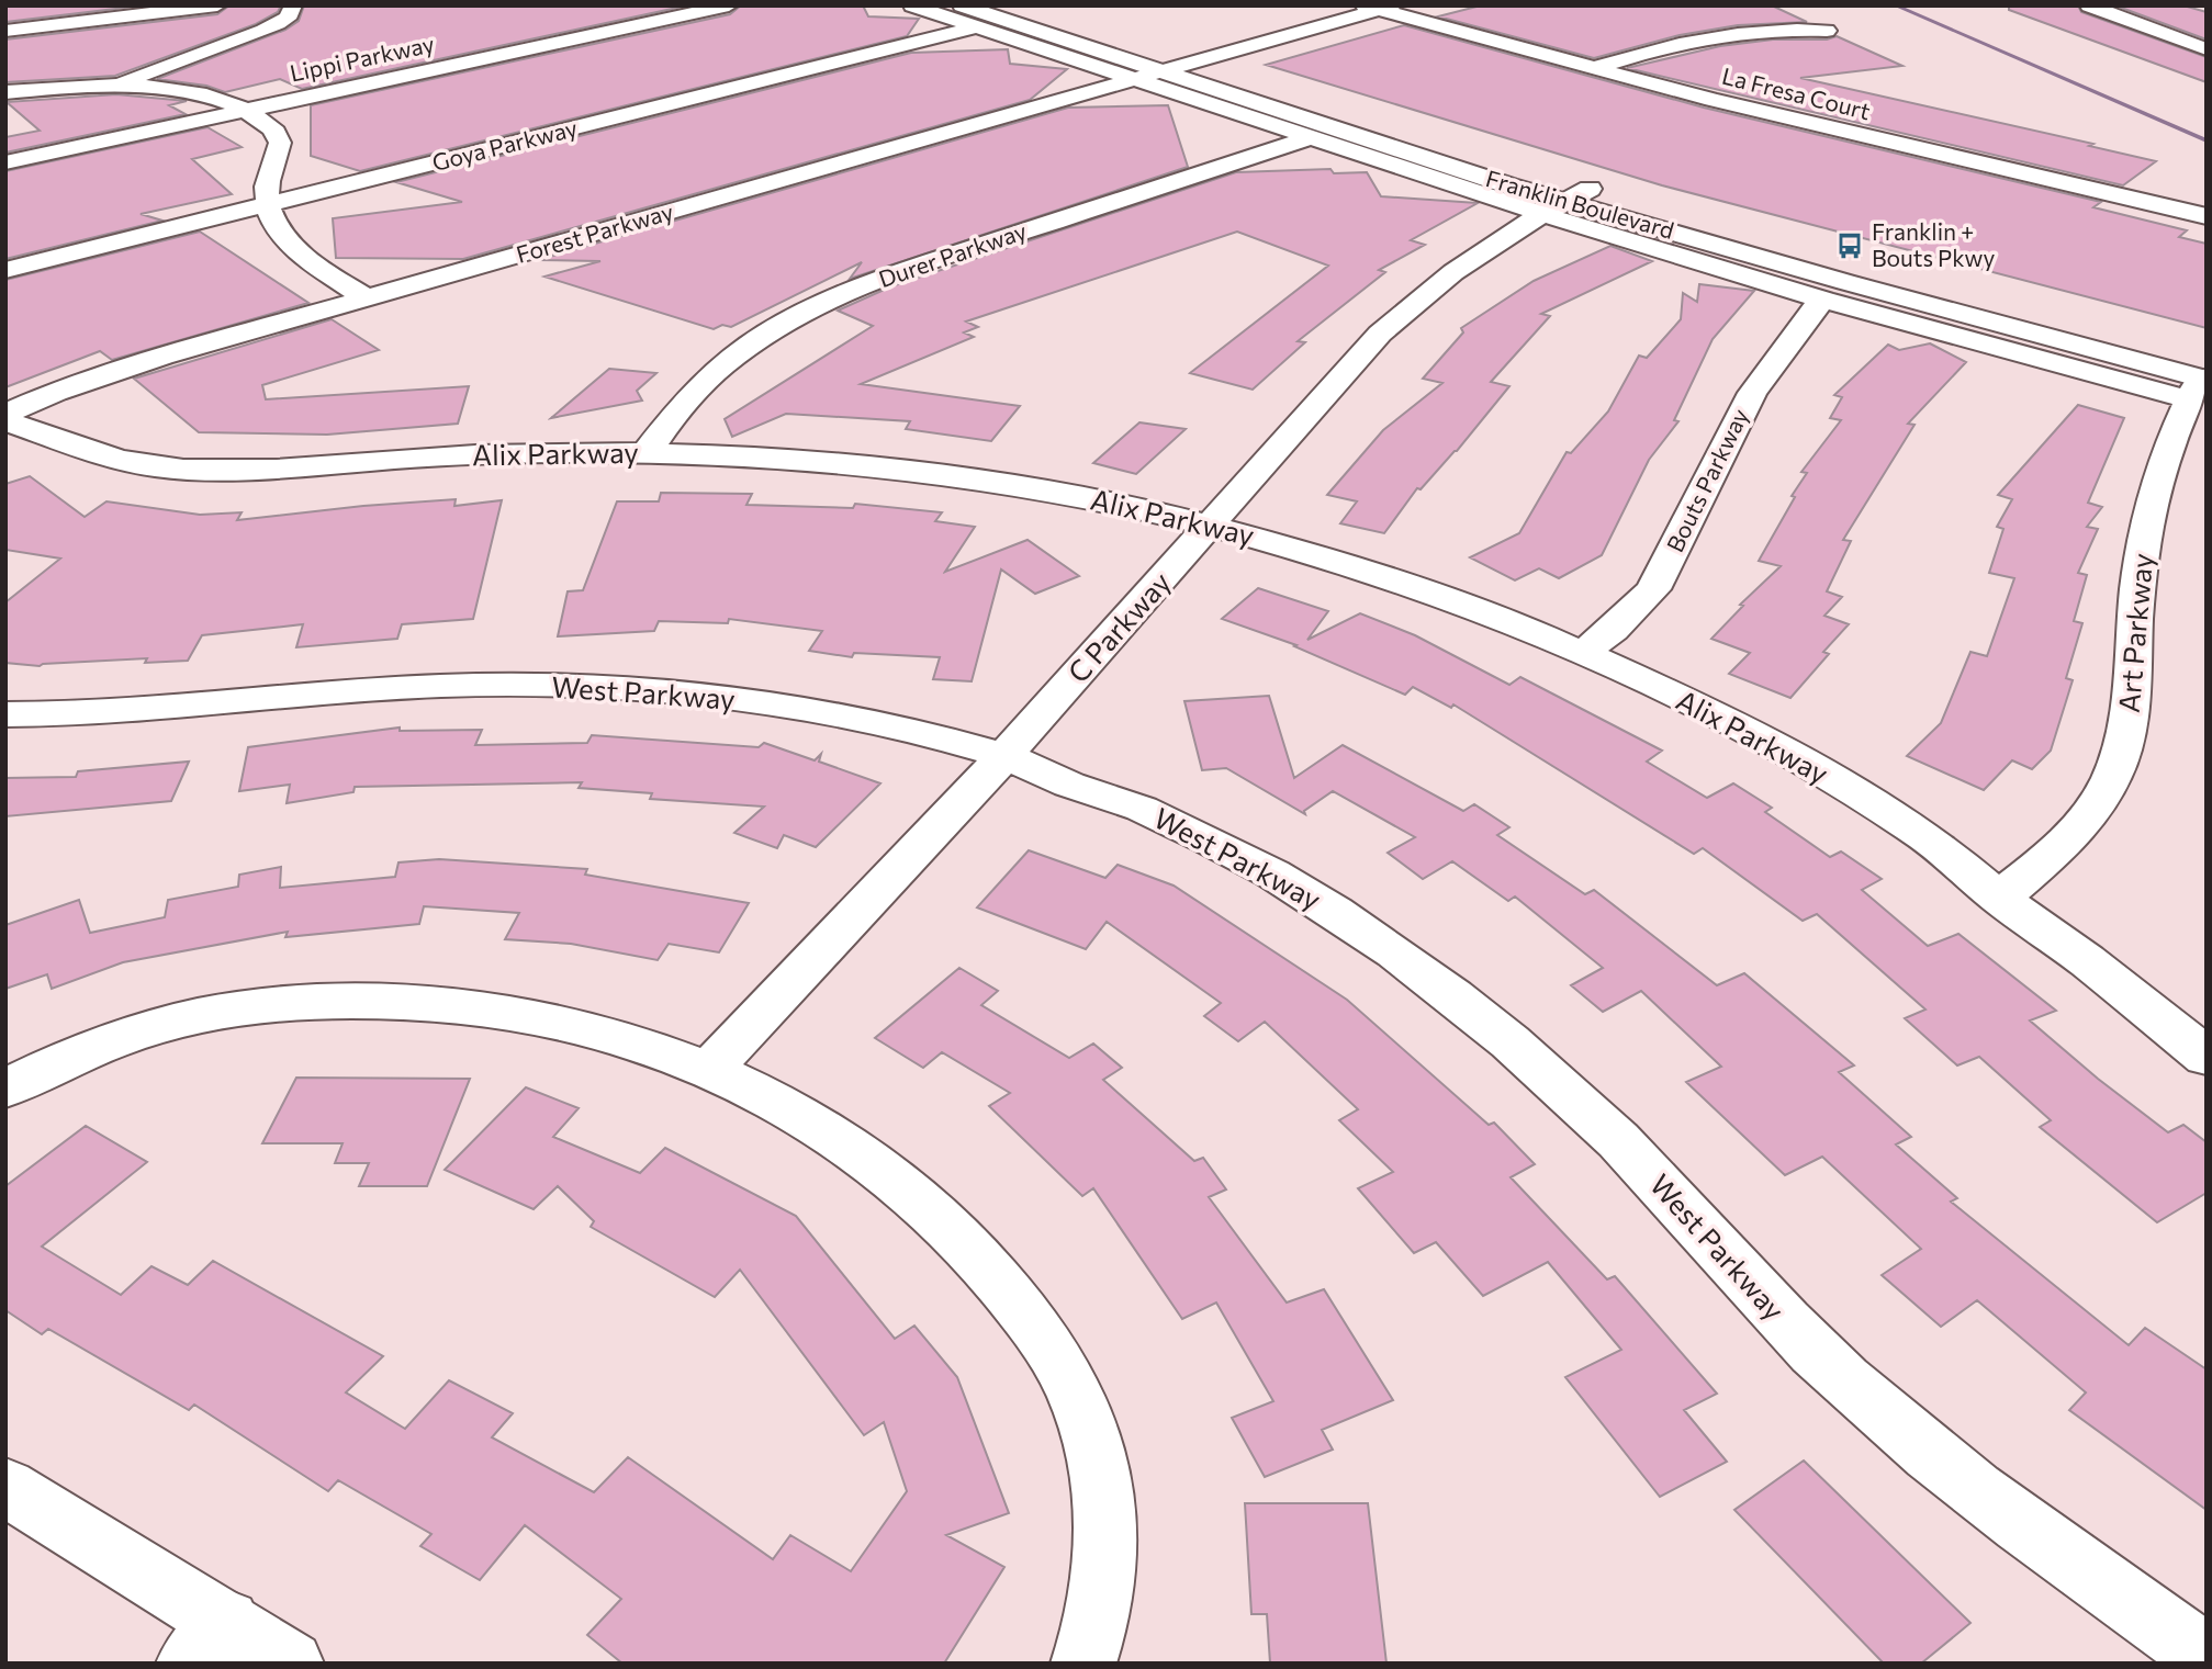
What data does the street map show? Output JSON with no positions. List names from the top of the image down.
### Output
{
  "streets": {
    "street": [
      "Lippi Parkway",
      "La Fresa Court",
      "Goya Parkway",
      "Franklin Boulevard",
      "Forest Parkway",
      "Durer Parkway",
      "Alix Parkway",
      "Bouts Parkway",
      "C Parkway",
      "Art Parkway",
      "West Parkway"
    ]
  },
  "crossings": [
    ["La Fresa Court", "Forest Parkway"],
    ["Goya Parkway", "Franklin Boulevard"],
    ["Franklin Boulevard", "Forest Parkway"],
    ["Franklin Boulevard", "C Parkway"],
    ["Franklin Boulevard", "Art Parkway"],
    ["Durer Parkway", "Alix Parkway"],
    ["Alix Parkway", "Bouts Parkway"],
    ["Alix Parkway", "C Parkway"],
    ["Alix Parkway", "Art Parkway"],
    ["C Parkway", "West Parkway"]
  ],
  "places": {
    "bus stop": ["Franklin + Bouts Pkwy"]
  }
}
